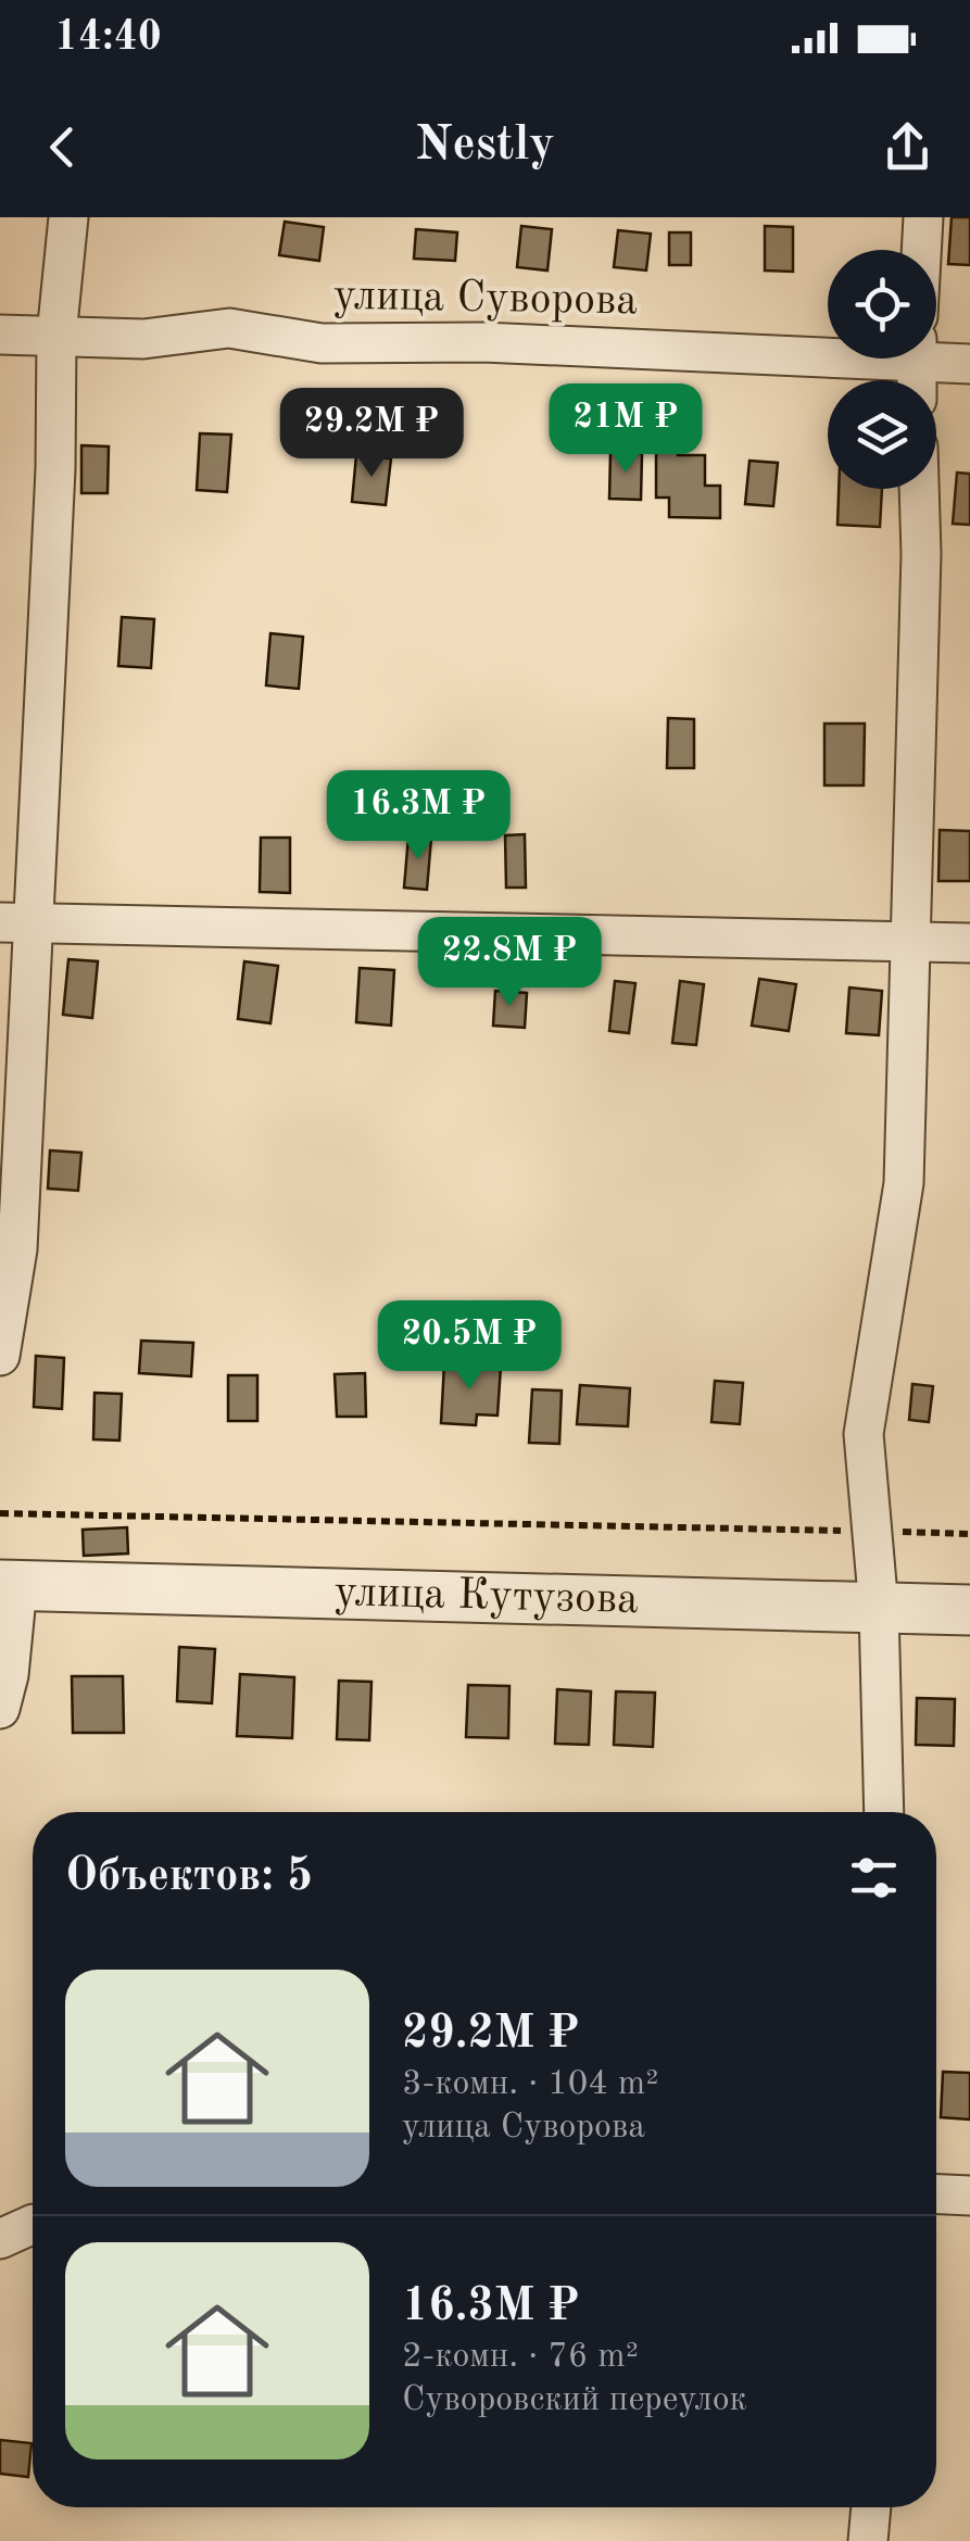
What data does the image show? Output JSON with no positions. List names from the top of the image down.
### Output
{
  "streets": {
    "street": ["улица Суворова", "улица Кутузова"]
  },
  "page": {
    "status": "14:40",
    "header": "Nestly",
    "price": [
      "21M ₽",
      "29.2M ₽",
      "16.3M ₽",
      "22.8M ₽",
      "20.5M ₽"
    ],
    "heading": "Объектов: 5",
    "list": [
      {
        "name": "29.2M ₽",
        "note": "3-комн. · 104 m² · улица Суворова"
      },
      {
        "name": "16.3M ₽",
        "note": "2-комн. · 76 m² · Суворовский переулок"
      }
    ]
  }
}
